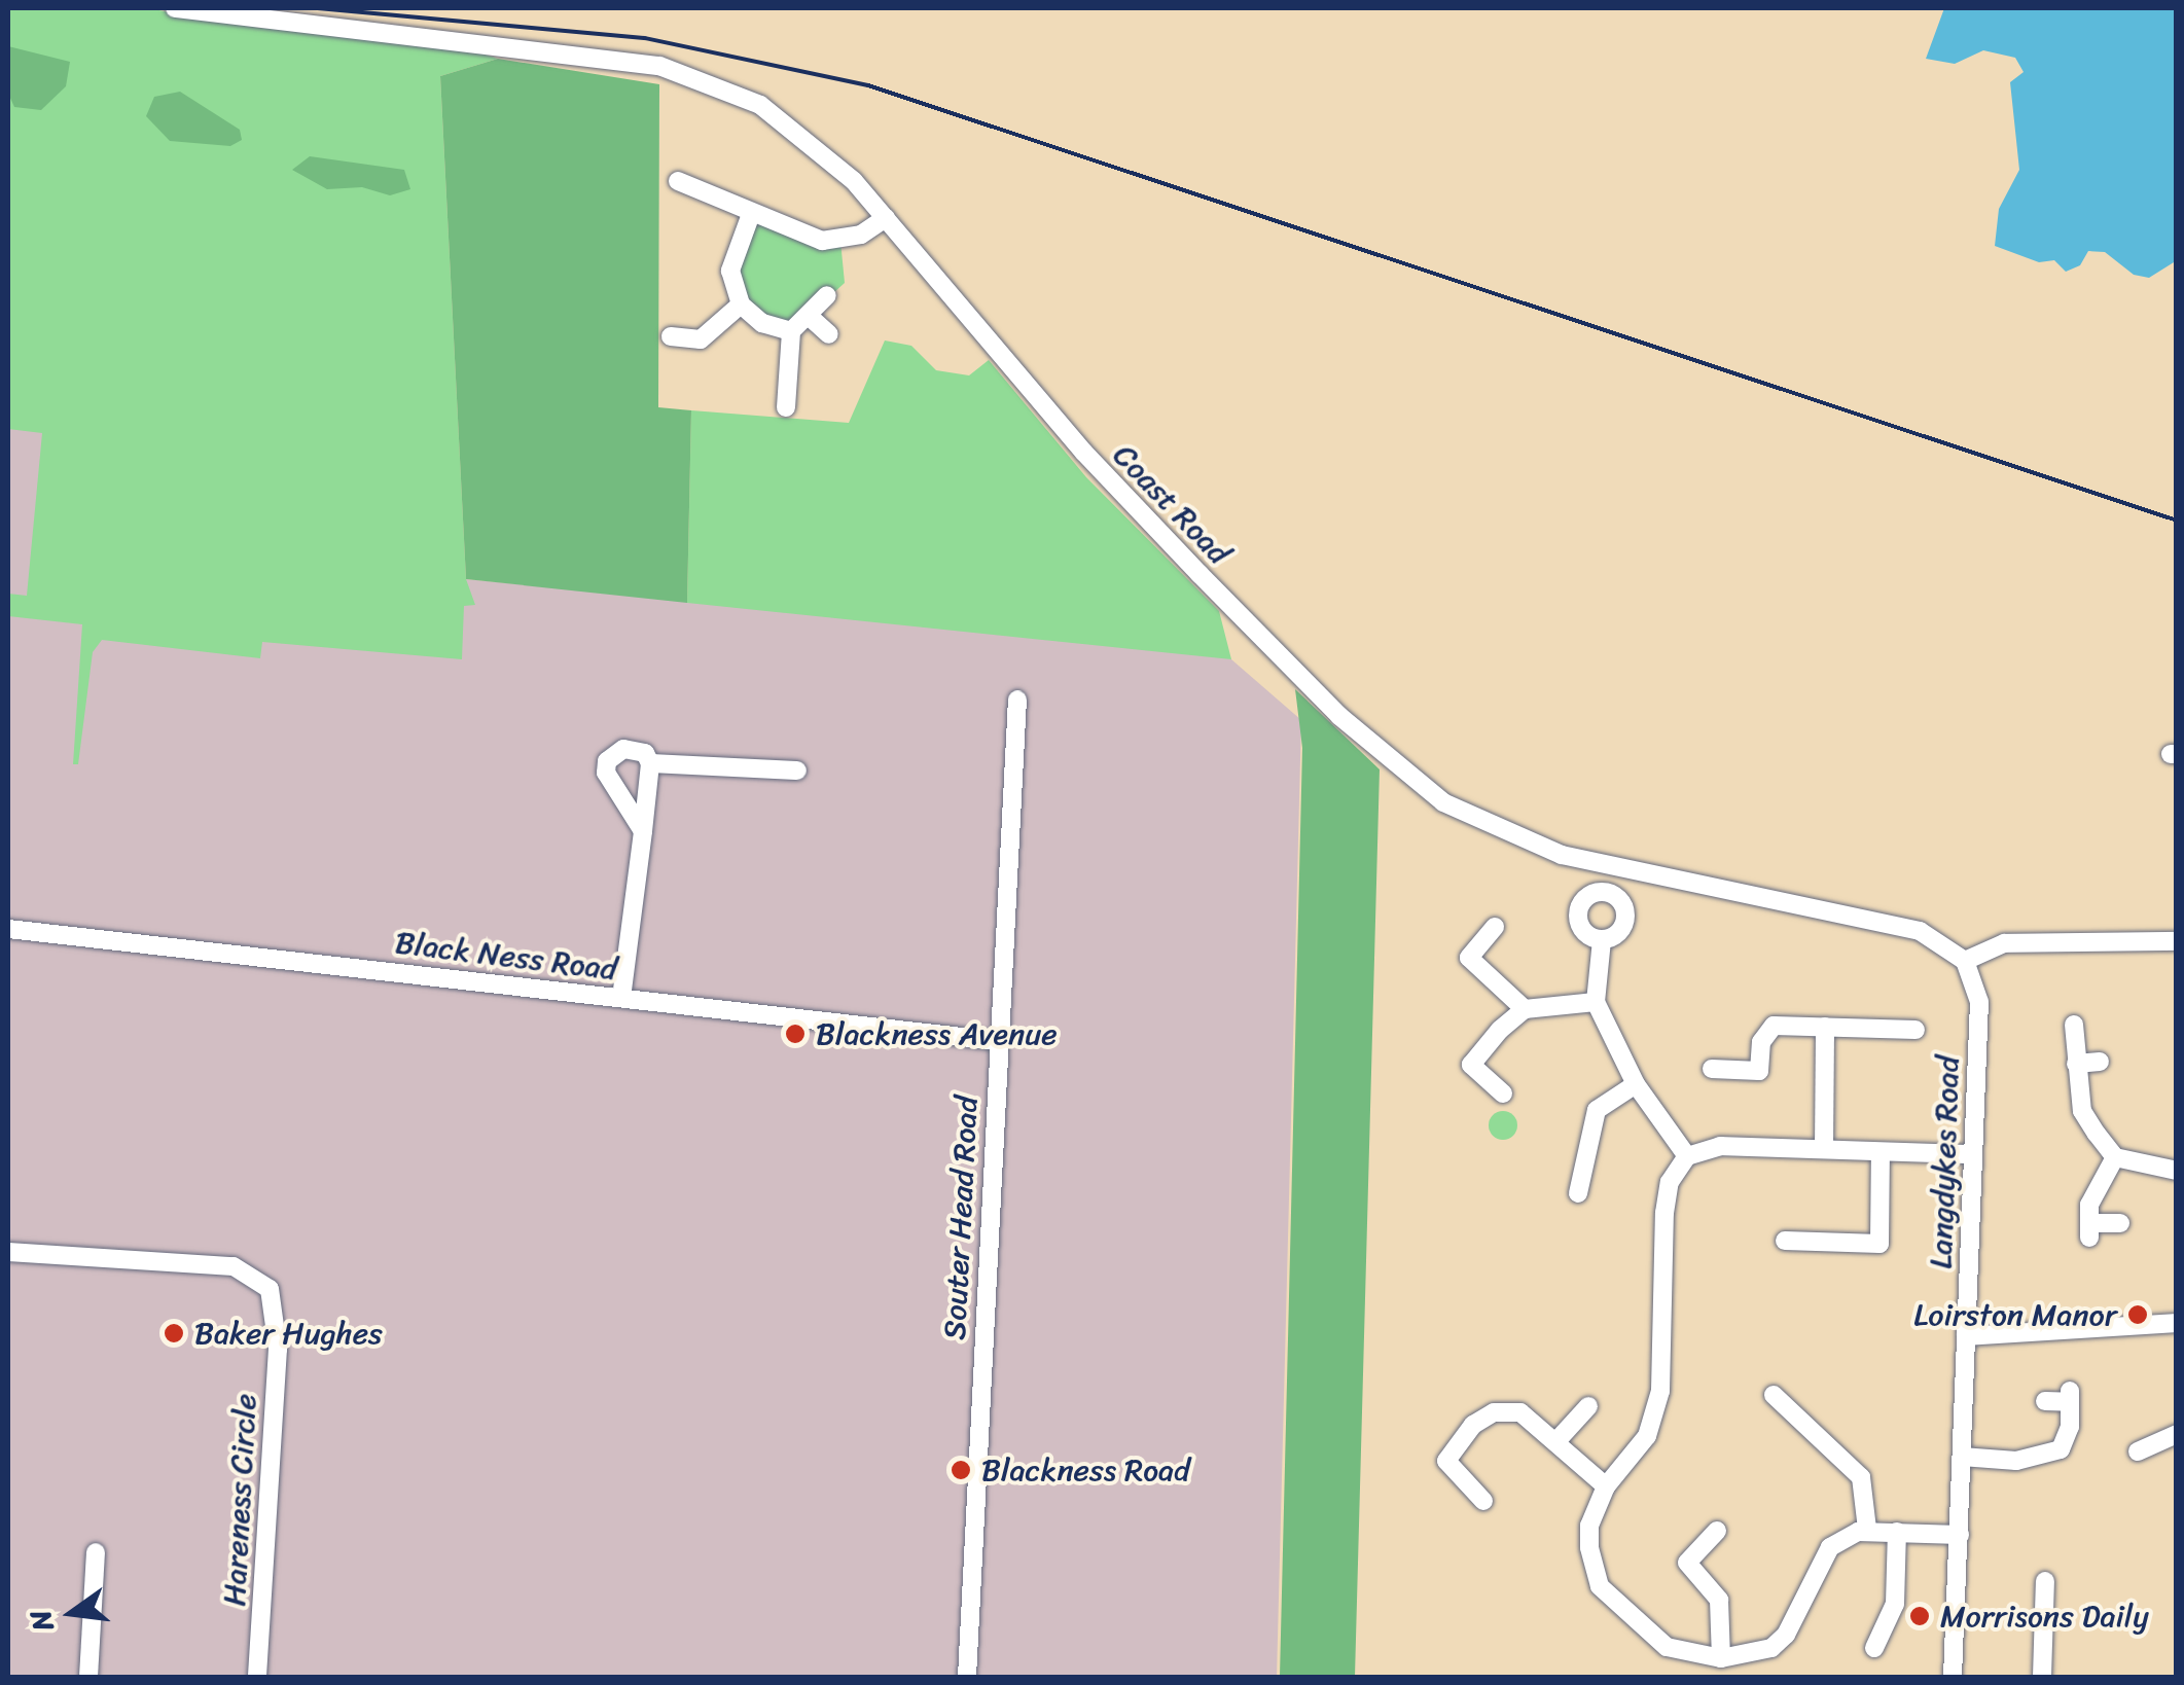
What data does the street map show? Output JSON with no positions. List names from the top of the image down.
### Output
{
  "streets": {
    "street": [
      "Coast Road",
      "Black Ness Road",
      "Langdykes Road",
      "Souter Head Road",
      "Hareness Circle"
    ]
  },
  "crossings": [
    ["Coast Road", "Langdykes Road"],
    ["Black Ness Road", "Souter Head Road"]
  ],
  "places": [
    "Blackness Avenue",
    "Loirston Manor",
    "Baker Hughes",
    "Blackness Road",
    "Morrisons Daily"
  ],
  "north": "left"
}
